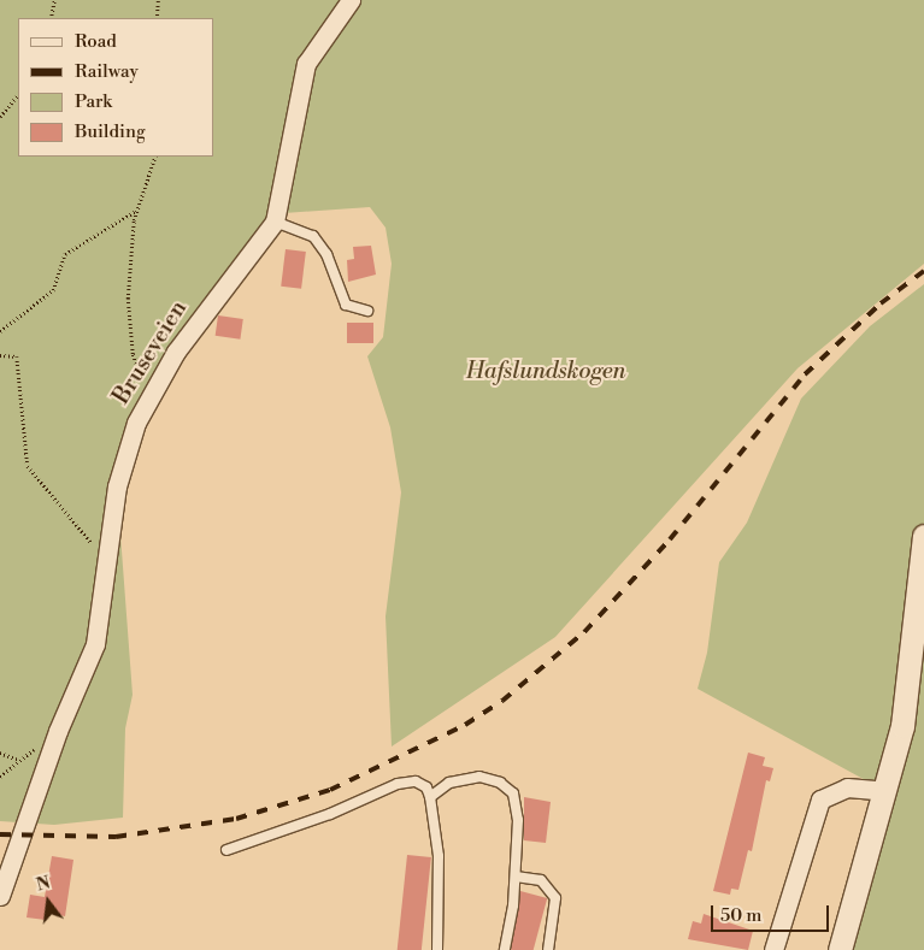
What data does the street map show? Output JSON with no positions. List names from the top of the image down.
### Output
{
  "streets": {
    "street": ["Bruseveien"]
  },
  "parks": ["Hafslundskogen"],
  "legend": [
    "Road",
    "Railway",
    "Park",
    "Building"
  ],
  "scale_bar": "50 m",
  "north": "top"
}
